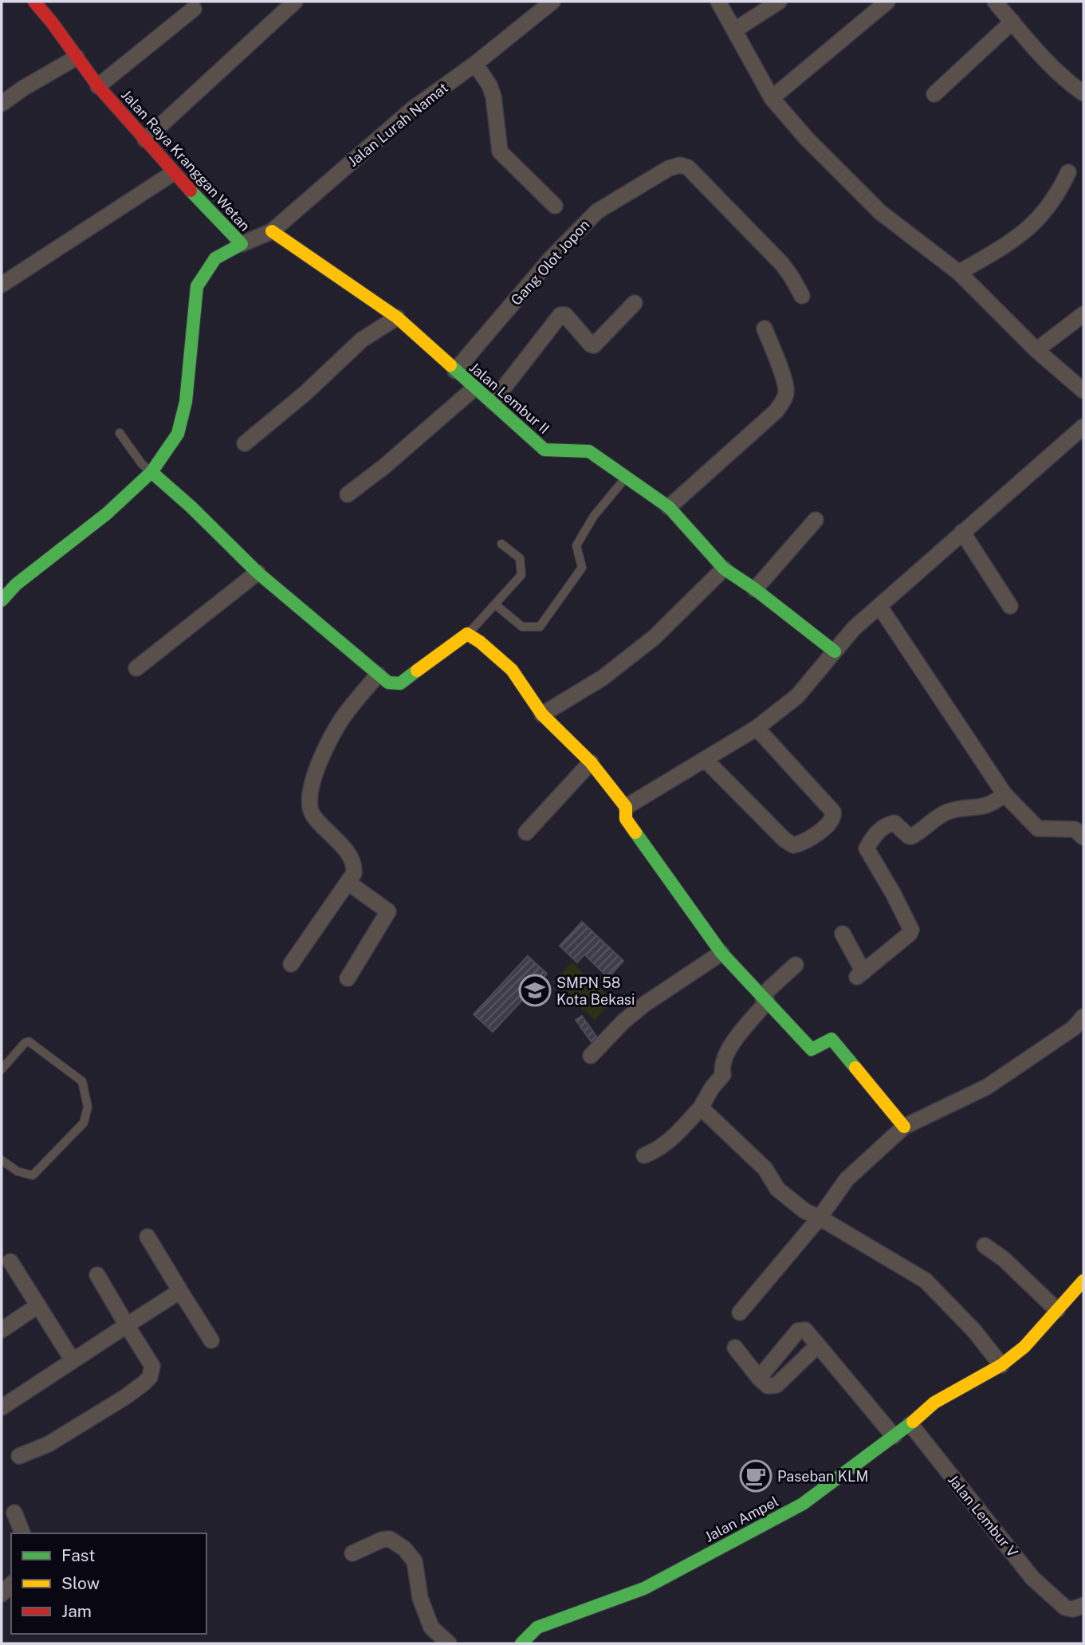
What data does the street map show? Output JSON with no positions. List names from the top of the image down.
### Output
{
  "streets": {
    "street": [
      "Jalan Lurah Namat",
      "Jalan Raya Kranggan Wetan",
      "Gang Olot Jopon",
      "Jalan Lembur II",
      "Jalan Lembur V",
      "Jalan Ampel"
    ]
  },
  "crossings": [
    ["Jalan Lurah Namat", "Jalan Raya Kranggan Wetan"],
    ["Jalan Lurah Namat", "Jalan Lembur II"],
    ["Gang Olot Jopon", "Jalan Lembur II"],
    ["Jalan Lembur V", "Jalan Ampel"]
  ],
  "places": {
    "school or university": ["SMPN 58 Kota Bekasi"],
    "cafe": ["Paseban KLM"]
  },
  "legend": ["Fast", "Slow", "Jam"]
}
